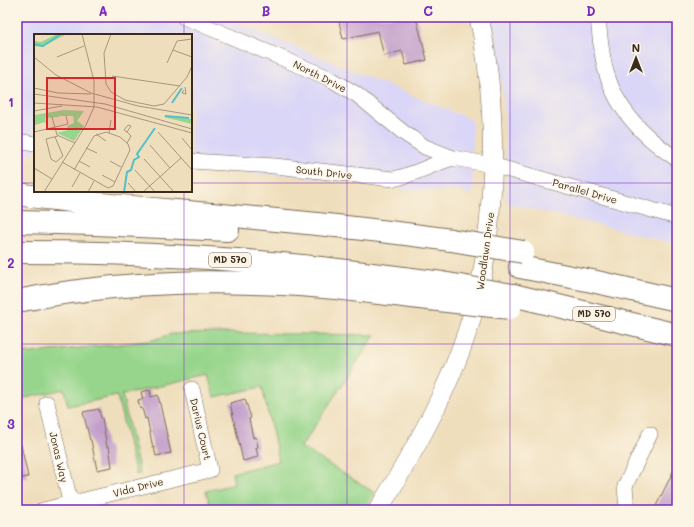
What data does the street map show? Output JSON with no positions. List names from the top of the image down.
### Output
{
  "streets": {
    "highway": ["MD 570"],
    "main road": ["Woodlawn Drive"],
    "street": [
      "North Drive",
      "South Drive",
      "Parallel Drive",
      "Darius Court",
      "Jonas Way",
      "Vida Drive"
    ]
  },
  "crossings": [
    ["North Drive", "South Drive"],
    ["North Drive", "Parallel Drive"],
    ["North Drive", "Woodlawn Drive"],
    ["Parallel Drive", "Woodlawn Drive"],
    ["Darius Court", "Vida Drive"],
    ["Jonas Way", "Vida Drive"]
  ],
  "north": "top",
  "grid": {
    "columns": [
      "A",
      "B",
      "C",
      "D"
    ],
    "rows": ["1", "2", "3"]
  }
}
